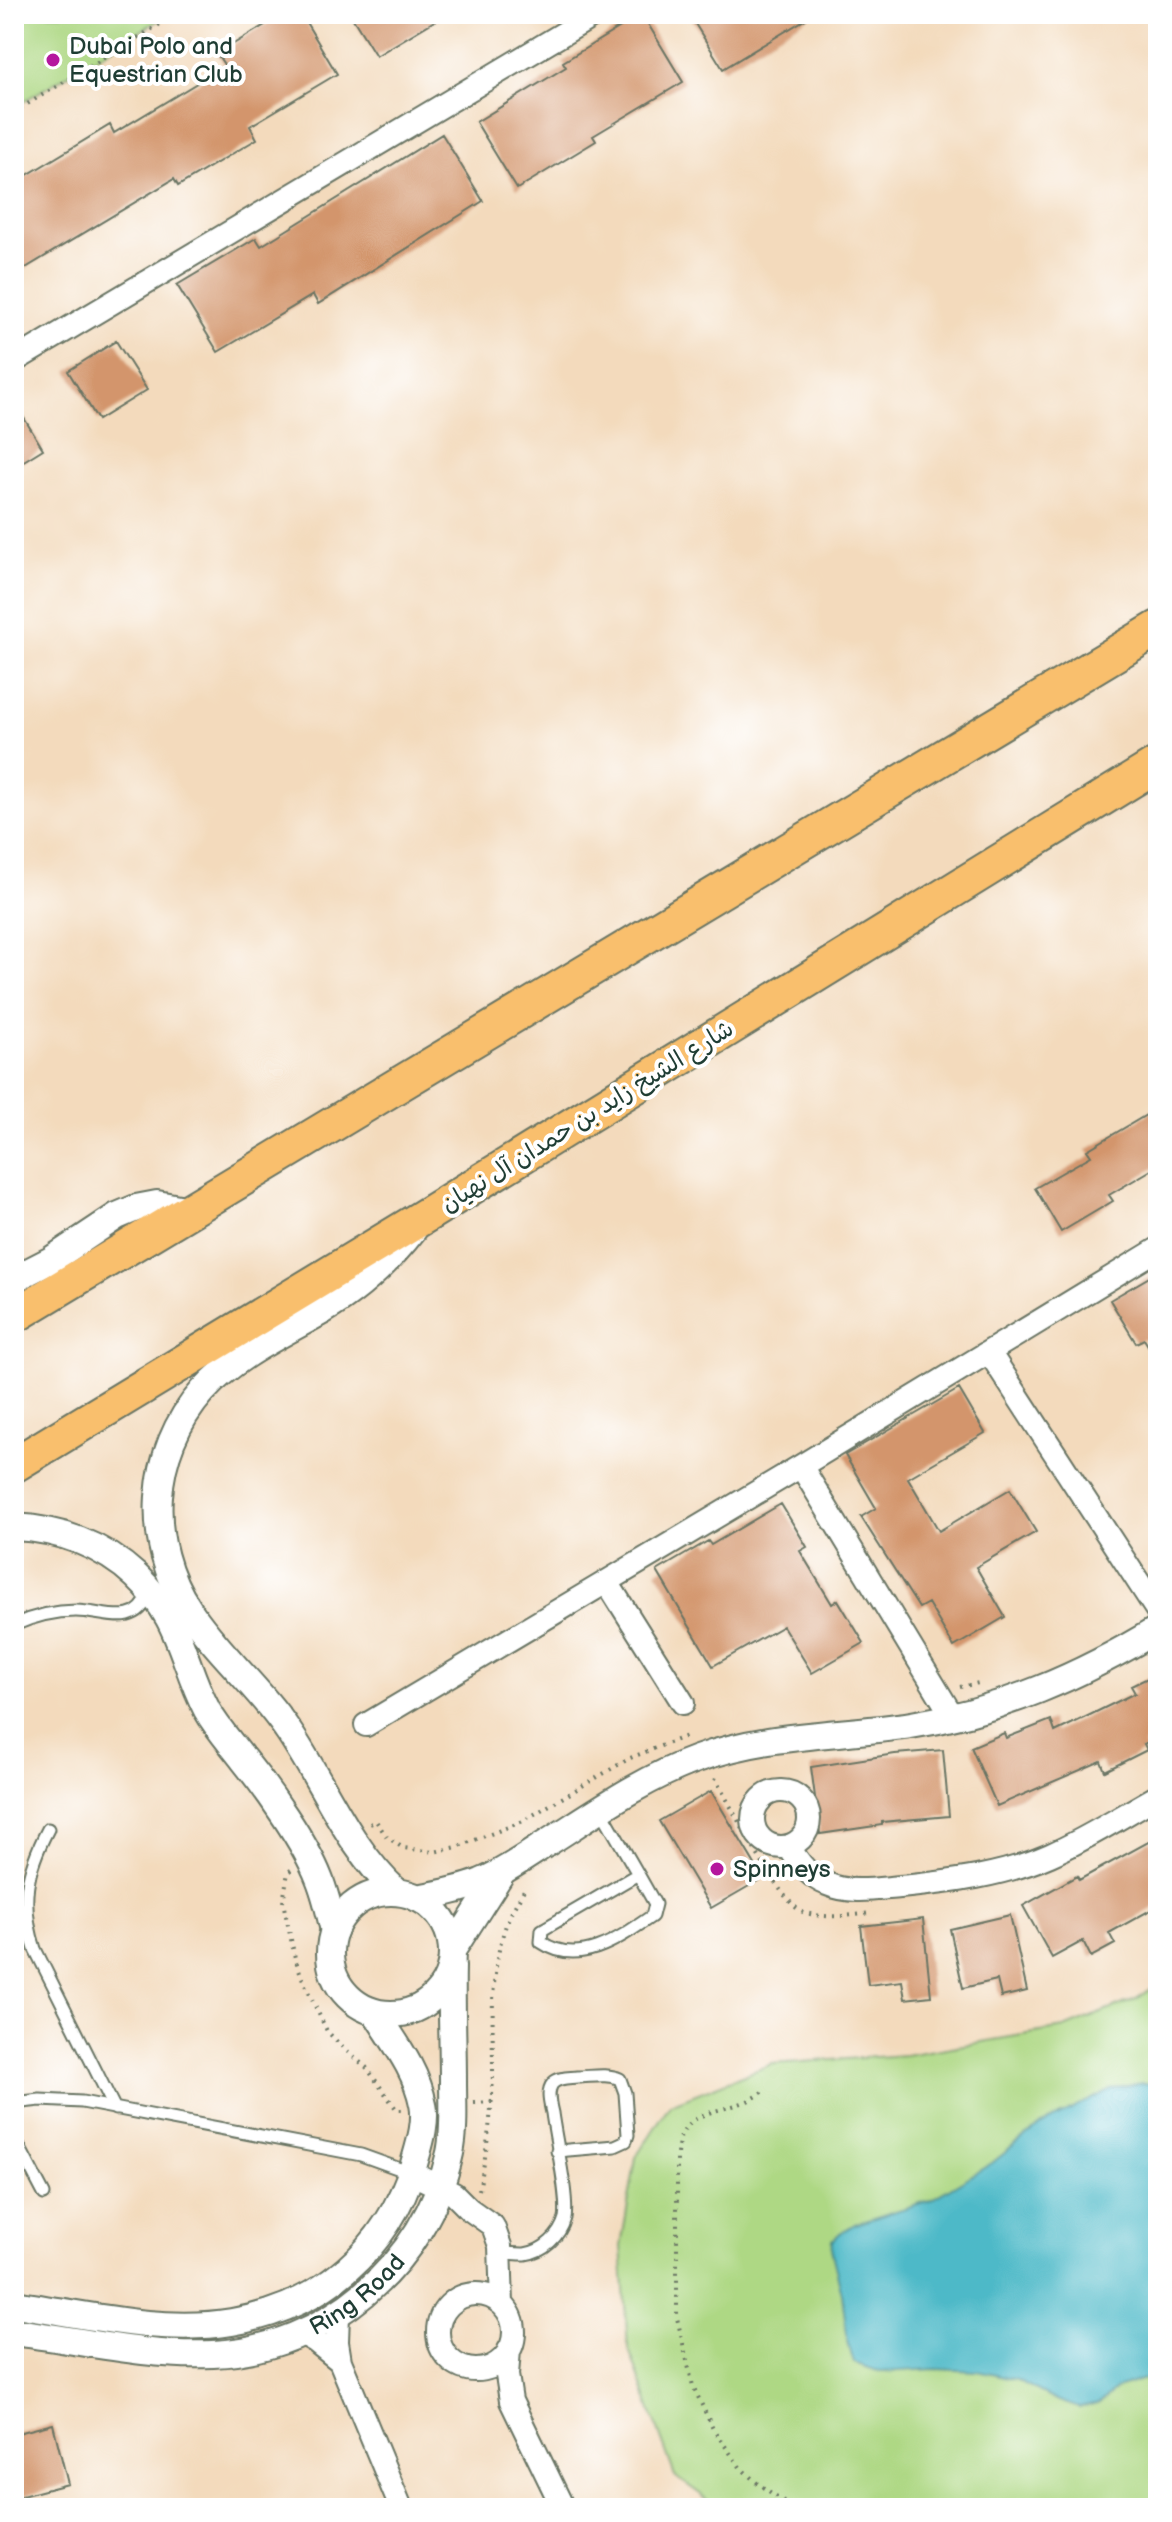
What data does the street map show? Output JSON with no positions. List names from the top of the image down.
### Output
{
  "streets": {
    "main road": ["شارع الشيخ زايد بن حمدان آل نهيان"],
    "street": ["Ring Road"]
  },
  "places": ["Dubai Polo and Equestrian Club", "Spinneys"]
}
